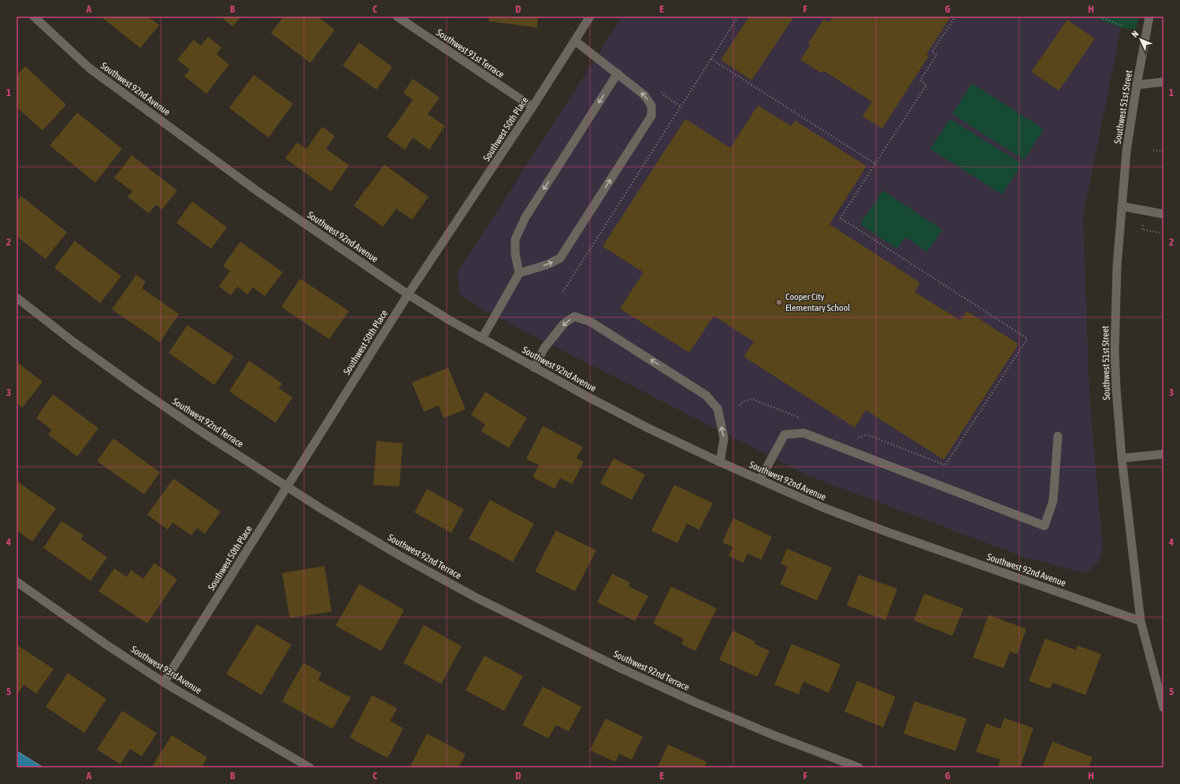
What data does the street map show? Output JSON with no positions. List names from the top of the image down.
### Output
{
  "streets": {
    "street": [
      "Southwest 91st Terrace",
      "Southwest 92nd Avenue",
      "Southwest 51st Street",
      "Southwest 50th Place",
      "Southwest 92nd Terrace",
      "Southwest 93rd Avenue"
    ]
  },
  "crossings": [
    ["Southwest 91st Terrace", "Southwest 50th Place"],
    ["Southwest 92nd Avenue", "Southwest 51st Street"],
    ["Southwest 92nd Avenue", "Southwest 50th Place"],
    ["Southwest 50th Place", "Southwest 92nd Terrace"],
    ["Southwest 50th Place", "Southwest 93rd Avenue"]
  ],
  "places": ["Cooper City Elementary School"],
  "north": "top left",
  "grid": {
    "columns": [
      "A",
      "B",
      "C",
      "D",
      "E",
      "F",
      "G",
      "H"
    ],
    "rows": [
      "1",
      "2",
      "3",
      "4",
      "5"
    ]
  }
}
